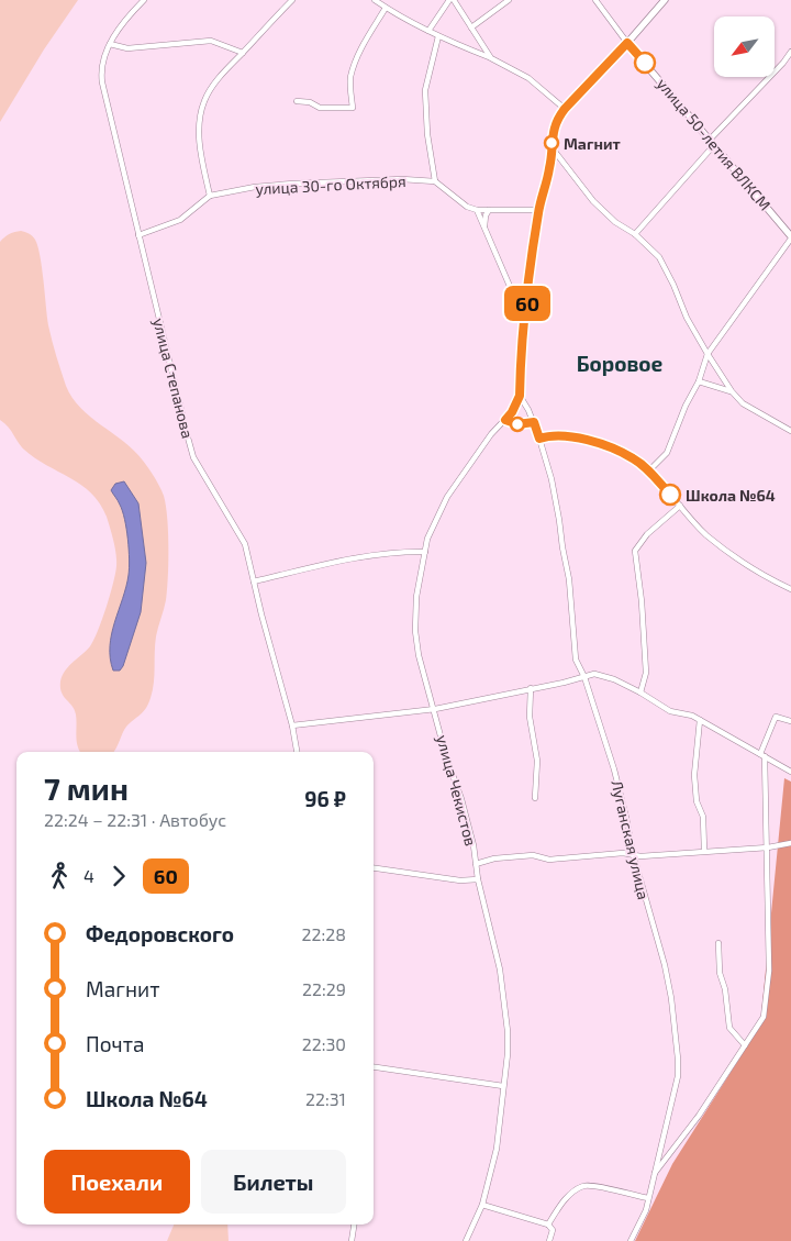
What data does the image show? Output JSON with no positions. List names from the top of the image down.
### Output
{
  "streets": {
    "street": [
      "улица 50-летия ВЛКСМ",
      "улица 30-го Октября",
      "улица Степанова",
      "улица Чекистов",
      "Луганская улица"
    ]
  },
  "crossings": [
    ["улица Чекистов", "Луганская улица"]
  ],
  "districts": ["Боровое"],
  "places": ["Магнит", "Школа №64"],
  "lines": ["bus line 60"],
  "north": "bottom left",
  "page": {
    "on_map": "60",
    "heading": ["7 мин", "22:24 – 22:31 · Автобус", "96 ₽"],
    "legs": ["4", "60"],
    "list": [
      {
        "name": "Федоровского",
        "value": "22:28"
      },
      {
        "name": "Магнит",
        "value": "22:29"
      },
      {
        "name": "Почта",
        "value": "22:30"
      },
      {
        "name": "Школа №64",
        "value": "22:31"
      }
    ],
    "buttons": ["Поехали", "Билеты"]
  }
}
